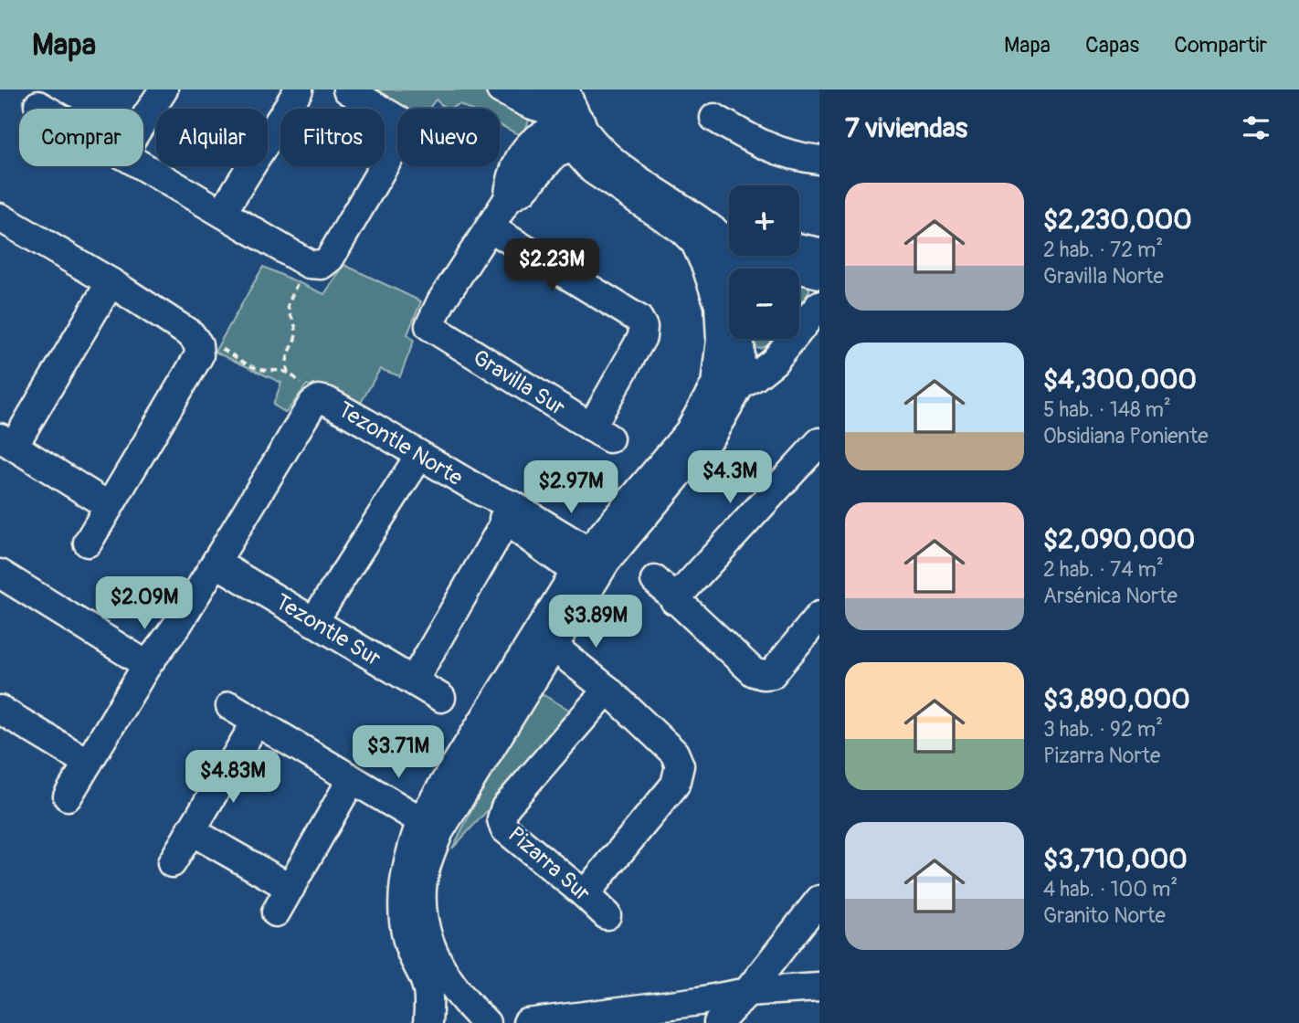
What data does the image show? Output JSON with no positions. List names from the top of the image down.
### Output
{
  "streets": {
    "street": [
      "Gravilla Sur",
      "Tezontle Norte",
      "Tezontle Sur",
      "Pizarra Sur"
    ]
  },
  "page": {
    "header": "Mapa",
    "nav": ["Mapa", "Capas", "Compartir"],
    "heading": "7 viviendas",
    "chip": [
      "Comprar",
      "Alquilar",
      "Filtros",
      "Nuevo"
    ],
    "list": [
      {
        "name": "$2,230,000",
        "note": "2 hab. · 72 m² · Gravilla Norte"
      },
      {
        "name": "$4,300,000",
        "note": "5 hab. · 148 m² · Obsidiana Poniente"
      },
      {
        "name": "$2,090,000",
        "note": "2 hab. · 74 m² · Arsénica Norte"
      },
      {
        "name": "$3,890,000",
        "note": "3 hab. · 92 m² · Pizarra Norte"
      },
      {
        "name": "$3,710,000",
        "note": "4 hab. · 100 m² · Granito Norte"
      }
    ],
    "map_buttons": ["+", "−"],
    "price": [
      "$2.23M",
      "$4.3M",
      "$2.97M",
      "$2.09M",
      "$3.89M",
      "$3.71M",
      "$4.83M"
    ]
  }
}
